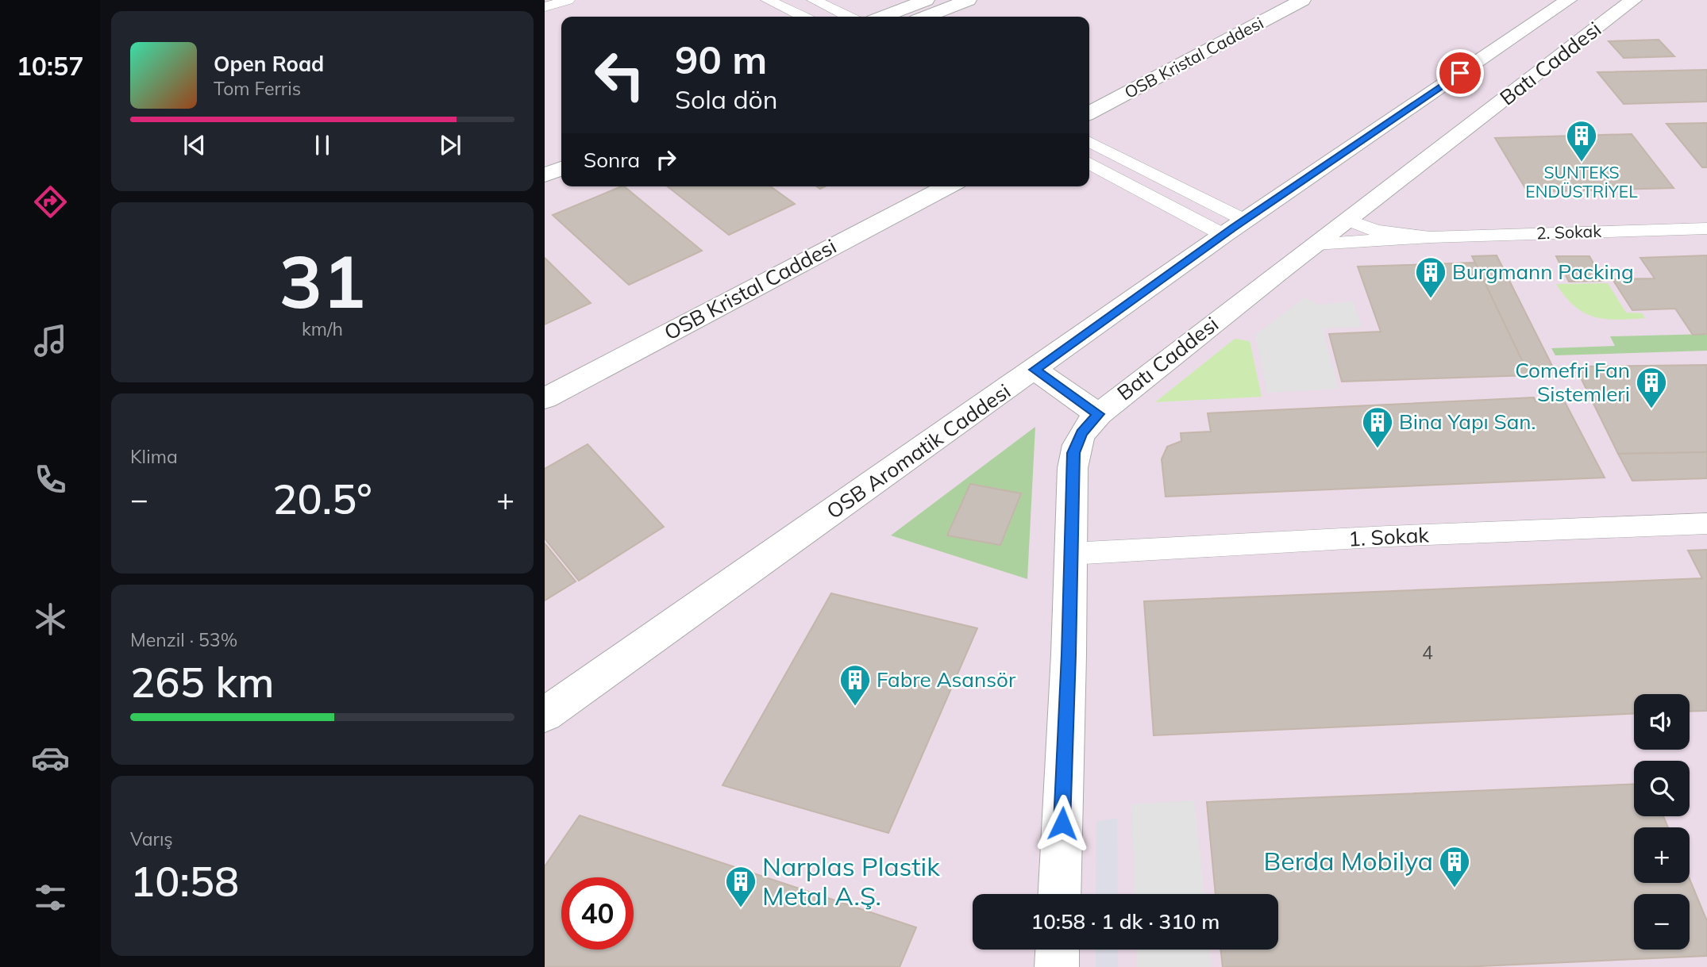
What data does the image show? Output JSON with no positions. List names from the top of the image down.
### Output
{
  "streets": {
    "street": [
      "OSB Kristal Caddesi",
      "Batı Caddesi",
      "2. Sokak",
      "OSB Aromatik Caddesi",
      "1. Sokak"
    ]
  },
  "crossings": [
    ["Batı Caddesi", "2. Sokak"],
    ["Batı Caddesi", "1. Sokak"]
  ],
  "places": {
    "building": [
      "SUNTEKS ENDÜSTRİYEL",
      "Burgmann Packing",
      "Comefri Fan Sistemleri",
      "Bina Yapı San.",
      "Fabre Asansör",
      "Berda Mobilya",
      "Narplas Plastik Metal A.Ş."
    ]
  },
  "house_numbers": ["4"],
  "page": {
    "tabs": "10:57",
    "turn": ["90 m", "Sola dön"],
    "song": ["Open Road", "Tom Ferris"],
    "then": "Sonra",
    "tile": [
      ["31", "km/h"],
      "Klima",
      ["Menzil · 53%", "265 km"],
      ["Varış", "10:58"]
    ],
    "heat": ["−", "20.5°", "+"],
    "map_buttons": ["+", "−"],
    "limit": "40",
    "trip": "10:58 · 1 dk · 310 m"
  }
}
